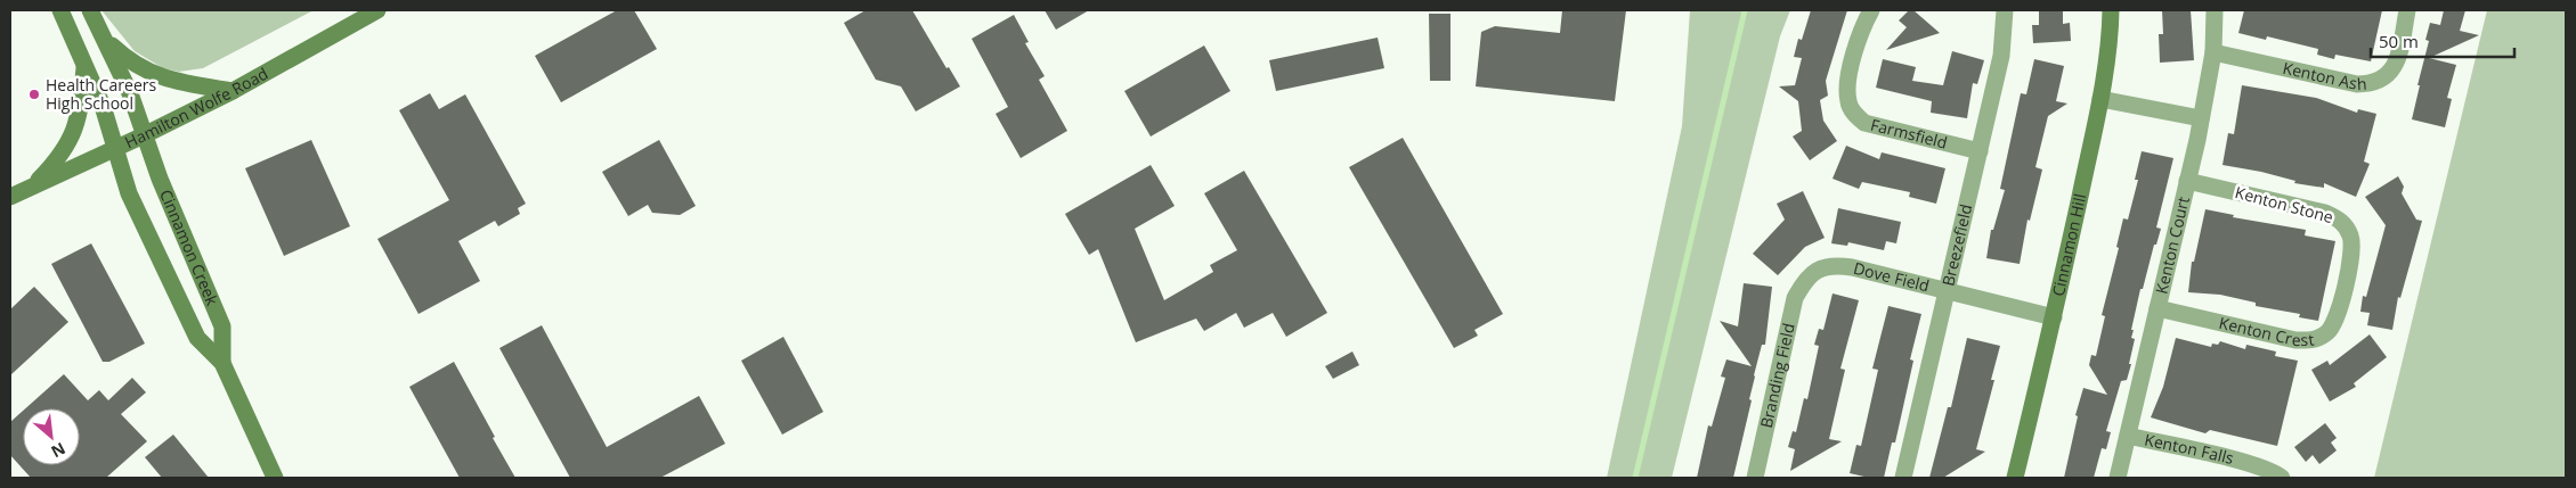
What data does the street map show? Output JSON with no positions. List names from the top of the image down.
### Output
{
  "streets": {
    "street": [
      "Kenton Ash",
      "Hamilton Wolfe Road",
      "Farmsfield",
      "Kenton Stone",
      "Breezefield",
      "Cinnamon Hill",
      "Kenton Court",
      "Cinnamon Creek",
      "Dove Field",
      "Kenton Crest",
      "Branding Field",
      "Kenton Falls"
    ]
  },
  "crossings": [
    ["Kenton Ash", "Kenton Court"],
    ["Hamilton Wolfe Road", "Cinnamon Creek"],
    ["Farmsfield", "Breezefield"],
    ["Kenton Stone", "Kenton Court"],
    ["Kenton Stone", "Kenton Crest"],
    ["Breezefield", "Dove Field"],
    ["Cinnamon Hill", "Dove Field"],
    ["Kenton Court", "Kenton Crest"],
    ["Kenton Court", "Kenton Falls"],
    ["Dove Field", "Branding Field"]
  ],
  "places": ["Health Careers High School"],
  "scale_bar": "50 m",
  "north": "bottom right"
}
